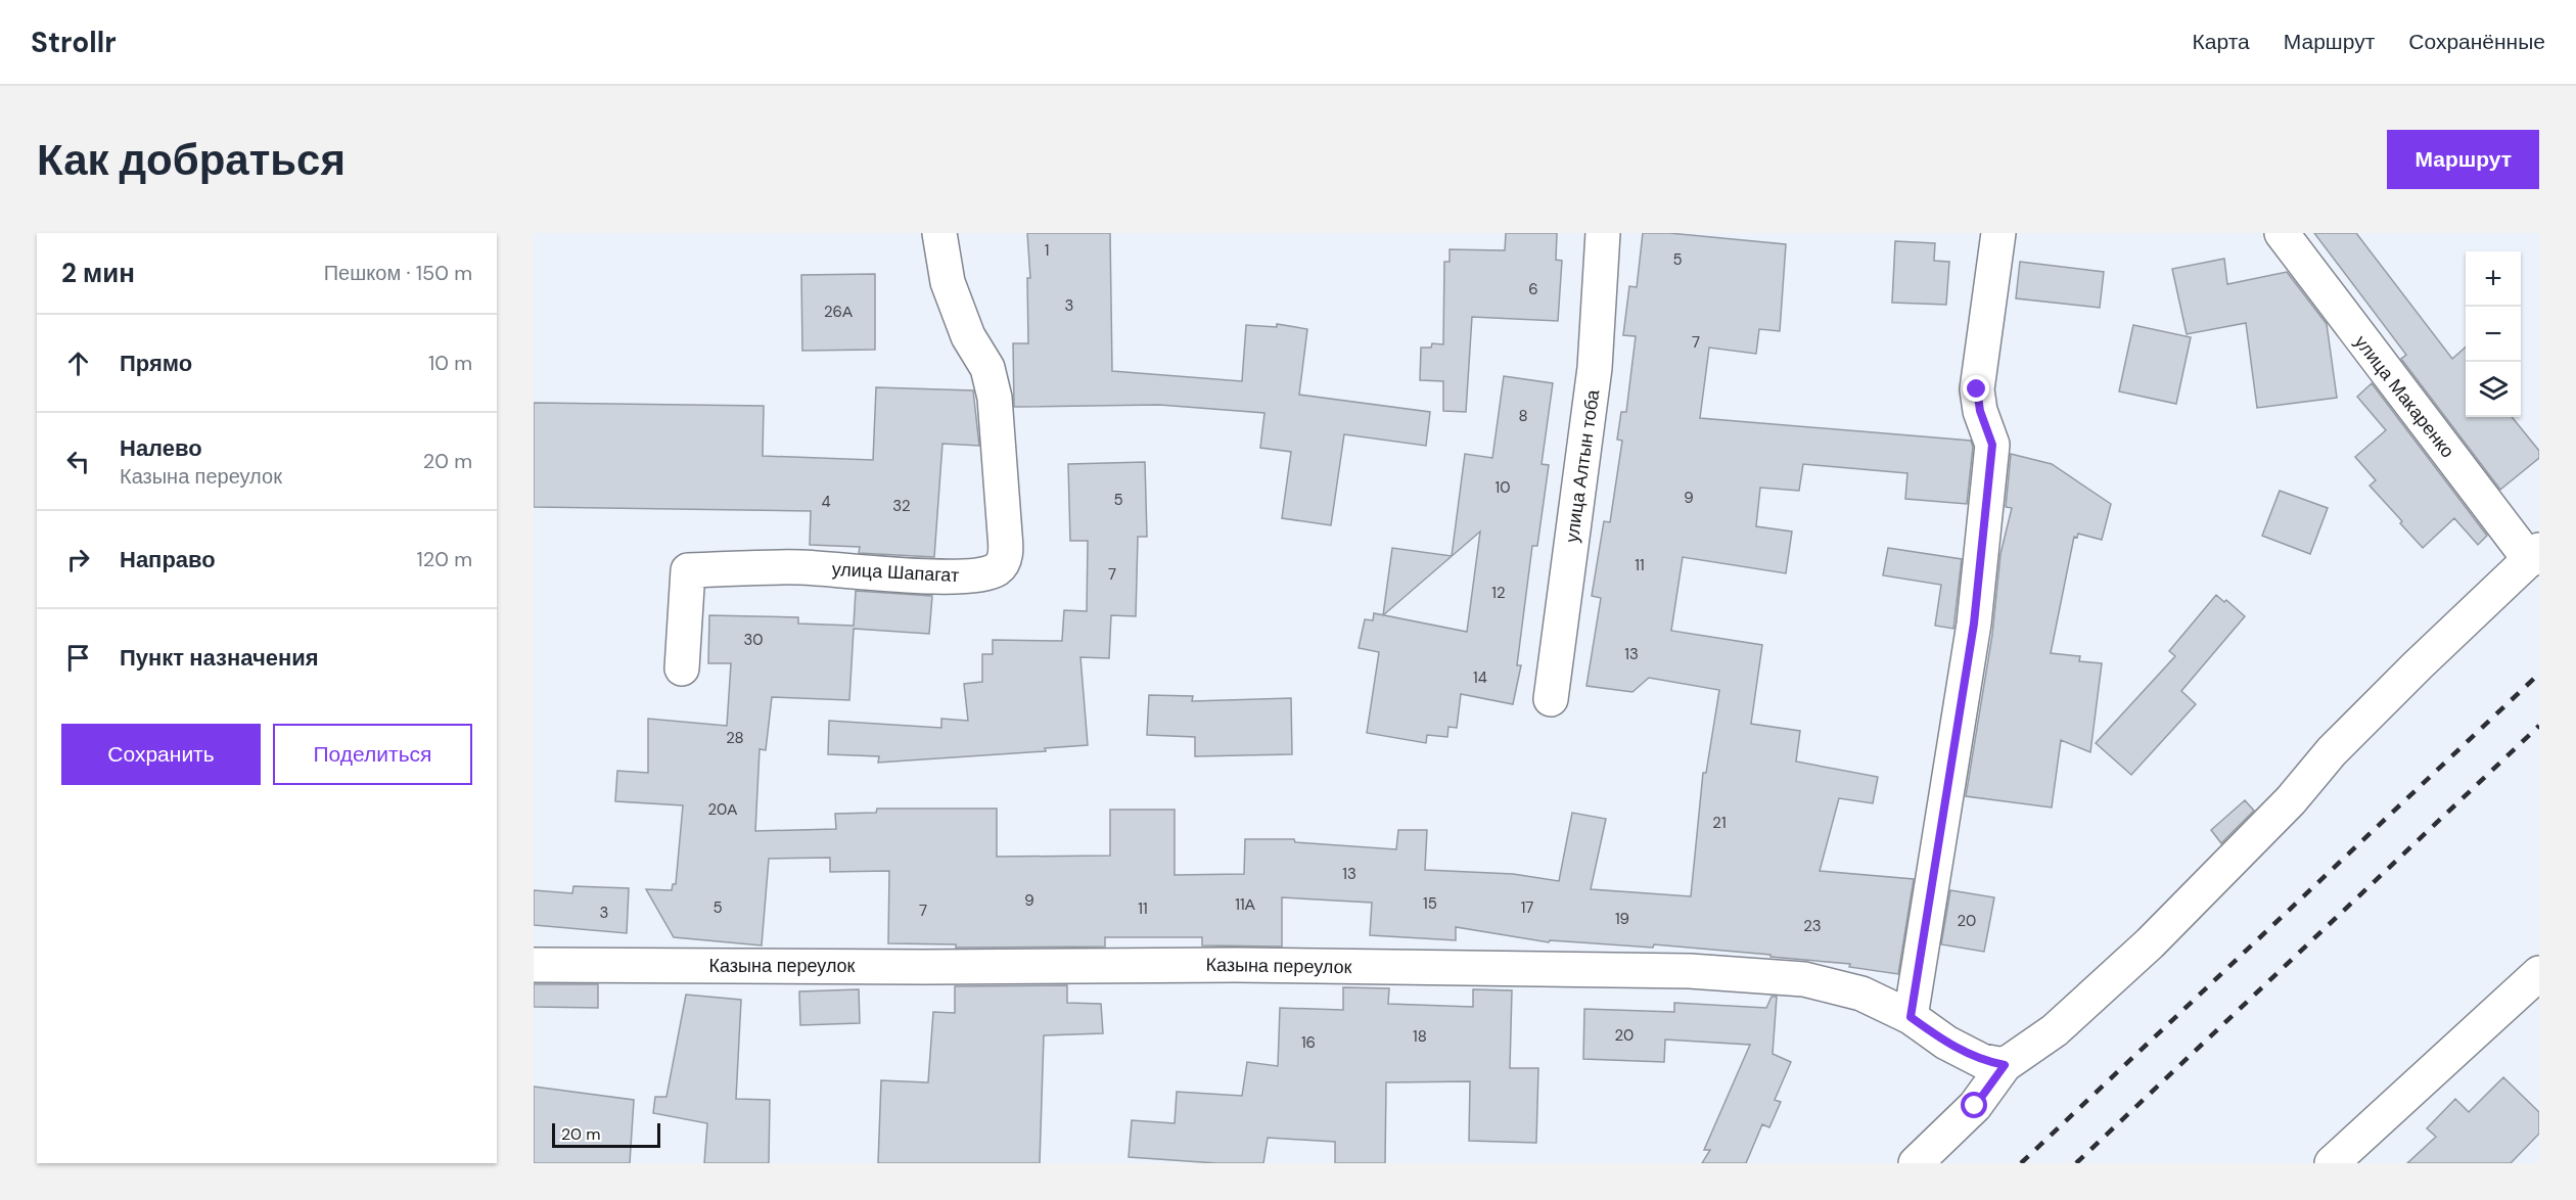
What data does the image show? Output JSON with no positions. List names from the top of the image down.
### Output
{
  "streets": {
    "street": [
      "улица Макаренко",
      "улица Алтын тоба",
      "улица Шапагат",
      "Казына переулок"
    ]
  },
  "house_numbers": [
    "1",
    "5",
    "6",
    "3",
    "26А",
    "7",
    "8",
    "10",
    "9",
    "5",
    "4",
    "32",
    "11",
    "7",
    "12",
    "30",
    "13",
    "14",
    "28",
    "20А",
    "21",
    "13",
    "9",
    "15",
    "11А",
    "5",
    "17",
    "11",
    "7",
    "3",
    "19",
    "20",
    "23",
    "20",
    "18",
    "16"
  ],
  "scale_bar": "20 m",
  "page": {
    "header": "Strollr",
    "nav": ["Карта", "Маршрут", "Сохранённые"],
    "buttons": [
      "Маршрут",
      ["Сохранить", "Поделиться"]
    ],
    "title": "Как добраться",
    "heading": ["2 мин", "Пешком · 150 m"],
    "map_buttons": ["+", "−"],
    "list": [
      ["Прямо", "10 m"],
      ["Налево", "Казына переулок", "20 m"],
      ["Направо", "120 m"],
      "Пункт назначения"
    ],
    "scale": "20 m"
  }
}
